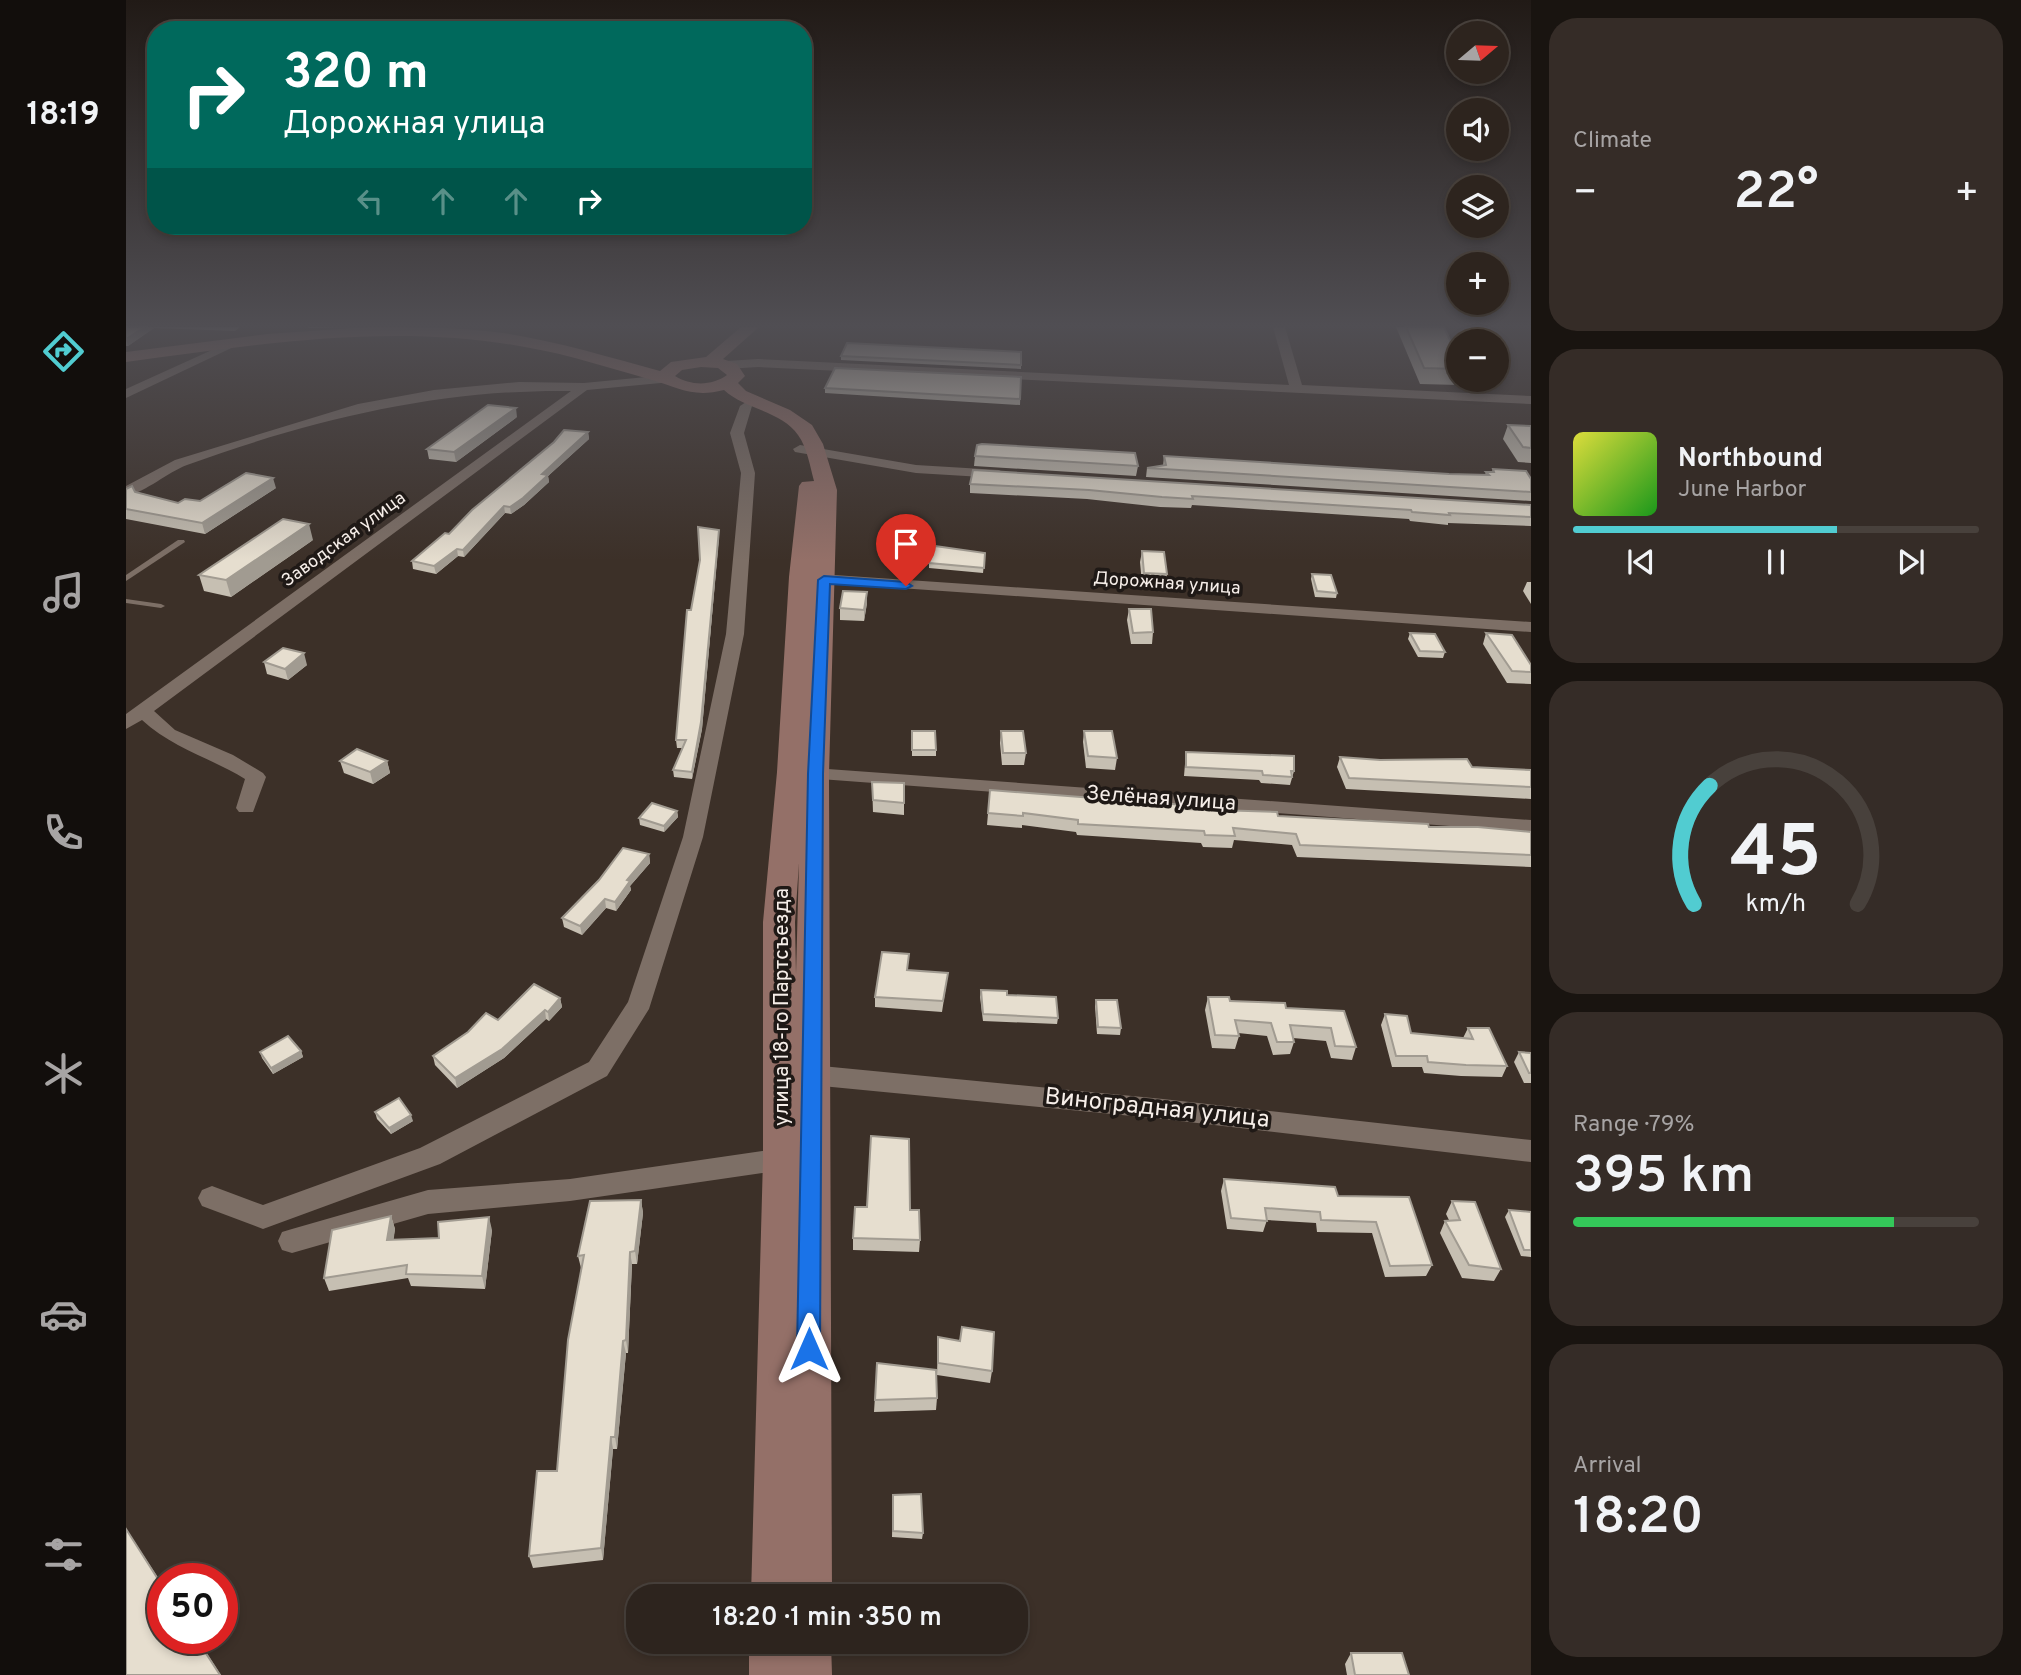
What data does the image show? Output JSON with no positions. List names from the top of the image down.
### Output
{
  "streets": {
    "main road": ["улица 18-го Партсъезда"],
    "street": [
      "Заводская улица",
      "Дорожная улица",
      "Зелёная улица",
      "Виноградная улица"
    ]
  },
  "crossings": [
    ["Дорожная улица", "улица 18-го Партсъезда"],
    ["Зелёная улица", "улица 18-го Партсъезда"],
    ["улица 18-го Партсъезда", "Виноградная улица"]
  ],
  "north": "right",
  "page": {
    "tabs": "18:19",
    "tile": [
      "Climate",
      ["Range · 79%", "395 km"],
      ["Arrival", "18:20"]
    ],
    "map_buttons": ["+", "−"],
    "turn": ["320 m", "Дорожная улица"],
    "heat": ["−", "22°", "+"],
    "song": ["Northbound", "June Harbor"],
    "limit": "50",
    "trip": "18:20 · 1 min · 350 m",
    "gauge": ["45", "km/h"]
  }
}
